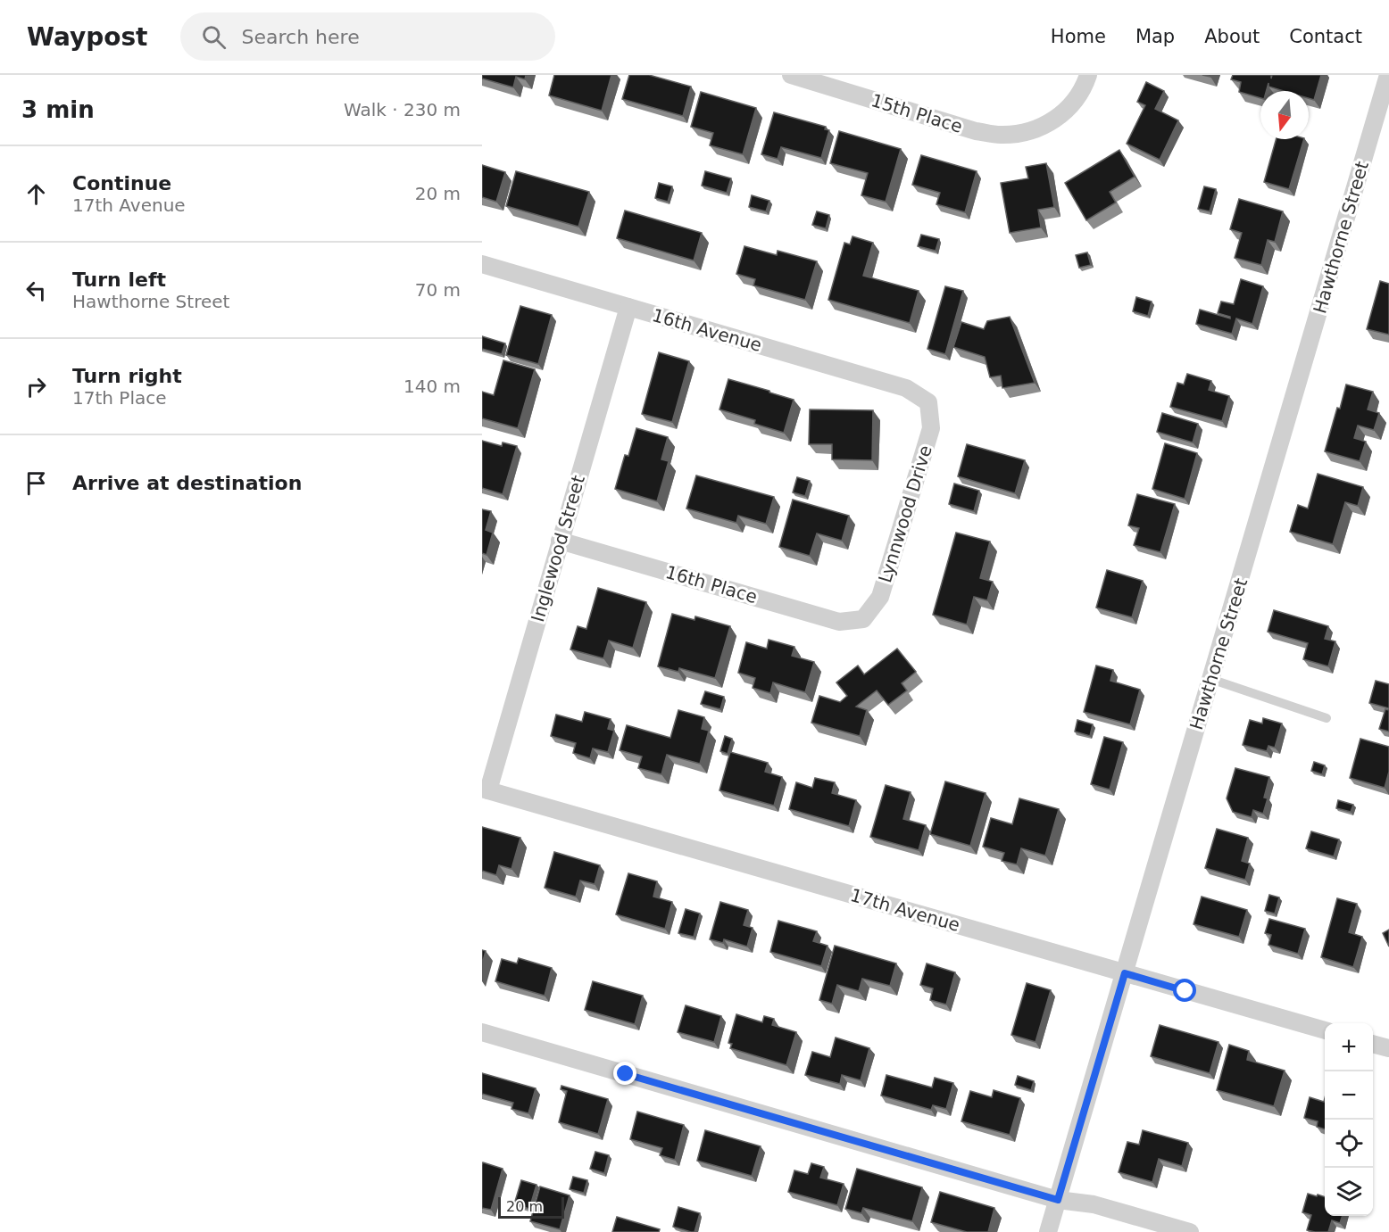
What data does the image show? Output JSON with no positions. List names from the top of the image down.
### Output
{
  "streets": {
    "street": [
      "15th Place",
      "Hawthorne Street",
      "16th Avenue",
      "Lynnwood Drive",
      "Inglewood Street",
      "16th Place",
      "17th Avenue"
    ]
  },
  "crossings": [
    ["Hawthorne Street", "17th Avenue"],
    ["16th Avenue", "Lynnwood Drive"],
    ["16th Avenue", "Inglewood Street"],
    ["Lynnwood Drive", "16th Place"],
    ["Inglewood Street", "16th Place"],
    ["Inglewood Street", "17th Avenue"]
  ],
  "scale_bar": "20 m",
  "north": "bottom",
  "page": {
    "header": "Waypost",
    "search": "Search here",
    "nav": [
      "Home",
      "Map",
      "About",
      "Contact"
    ],
    "heading": ["3 min", "Walk · 230 m"],
    "list": [
      ["Continue", "17th Avenue", "20 m"],
      ["Turn left", "Hawthorne Street", "70 m"],
      ["Turn right", "17th Place", "140 m"],
      "Arrive at destination"
    ],
    "map_buttons": ["+", "−"],
    "scale": "20 m"
  }
}
